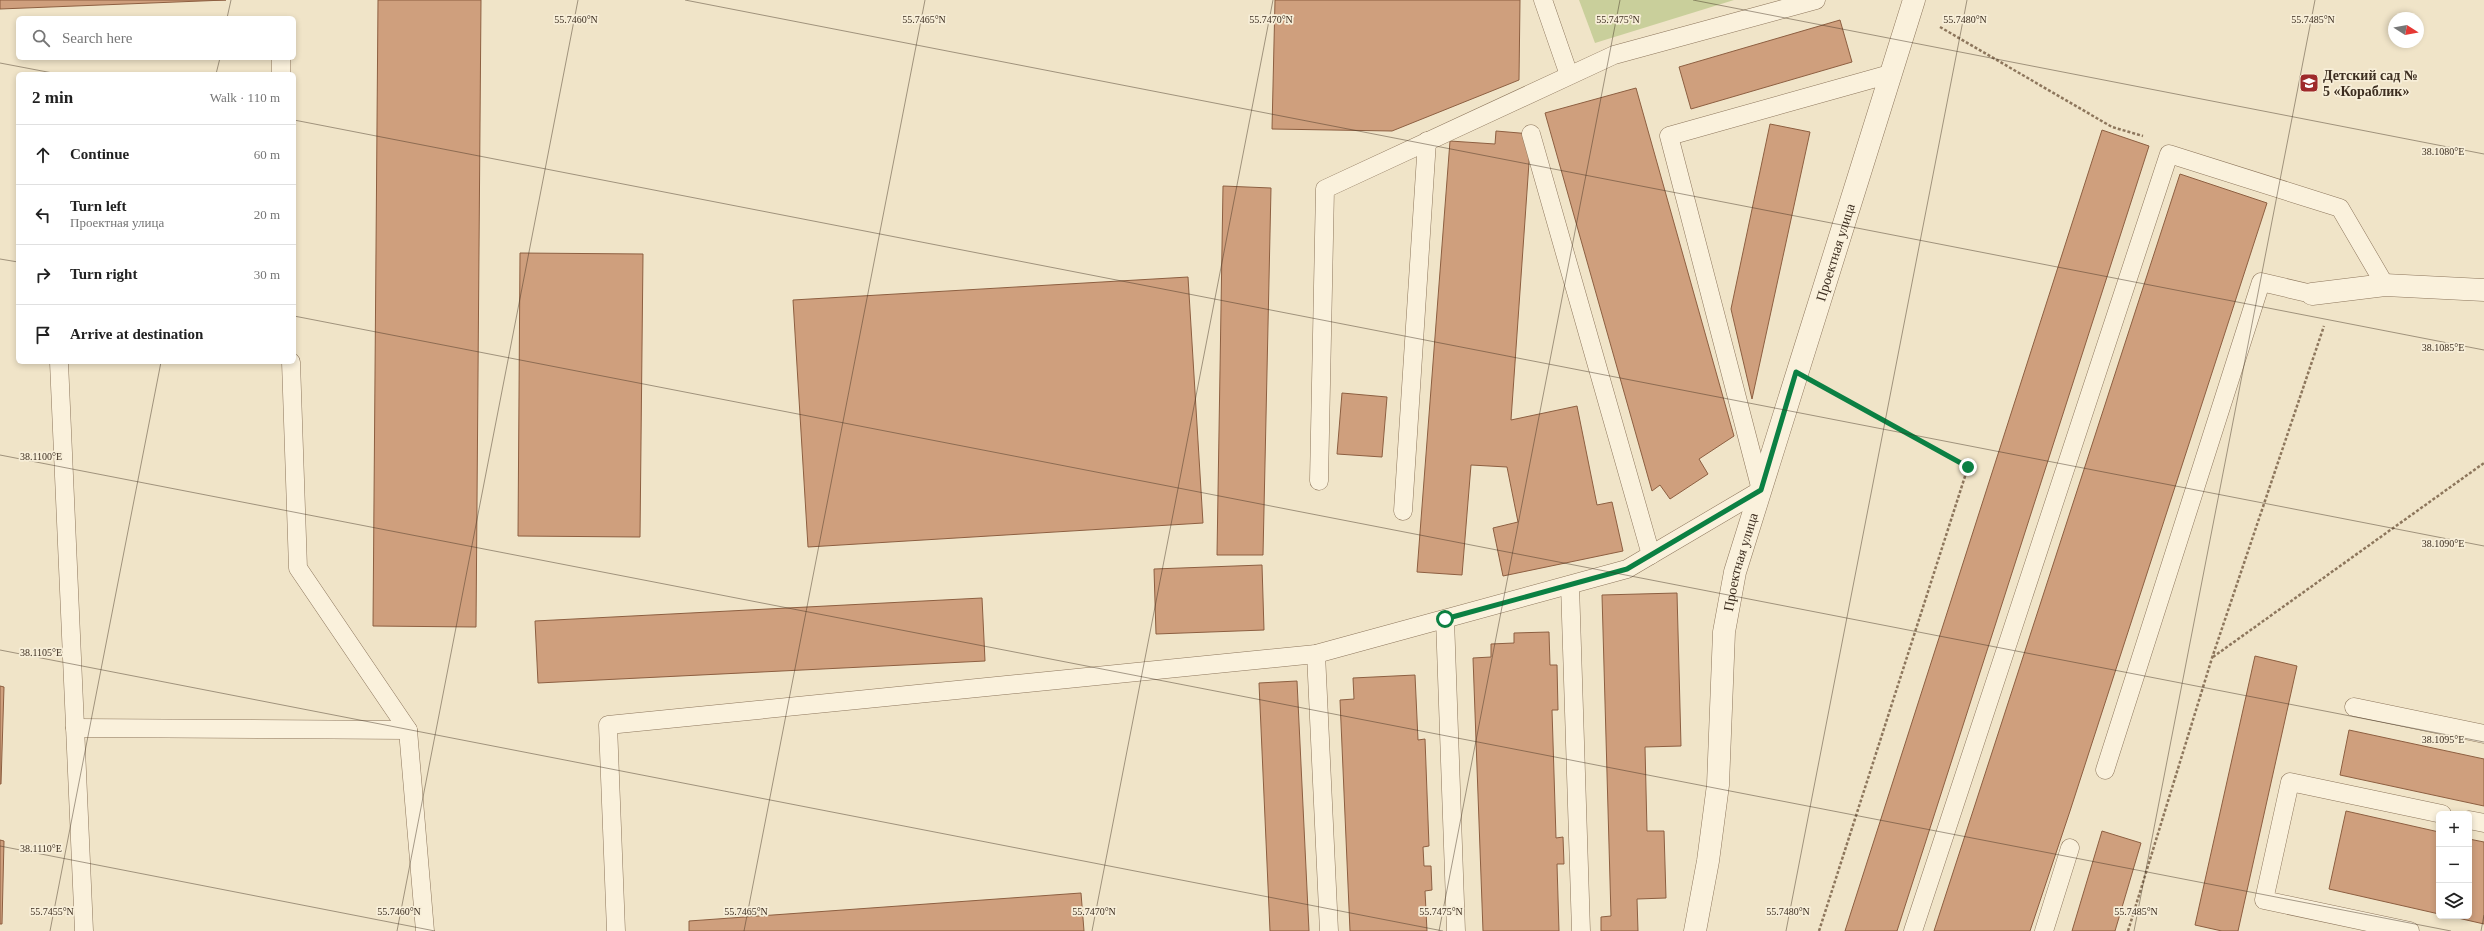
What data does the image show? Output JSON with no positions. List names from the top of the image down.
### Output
{
  "streets": {
    "street": ["Проектная улица"]
  },
  "places": {
    "school or university": ["Детский сад № 5 «Кораблик»"]
  },
  "north": "right",
  "page": {
    "search": "Search here",
    "heading": ["2 min", "Walk · 110 m"],
    "list": [
      ["Continue", "60 m"],
      ["Turn left", "Проектная улица", "20 m"],
      ["Turn right", "30 m"],
      "Arrive at destination"
    ],
    "map_buttons": ["+", "−"]
  },
  "coordinates": [
    "55.7460°N",
    "55.7465°N",
    "55.7470°N",
    "55.7475°N",
    "55.7480°N",
    "55.7485°N",
    "38.1080°E",
    "38.1085°E",
    "38.1100°E",
    "38.1090°E",
    "38.1105°E",
    "38.1095°E",
    "38.1110°E",
    "55.7455°N"
  ]
}
